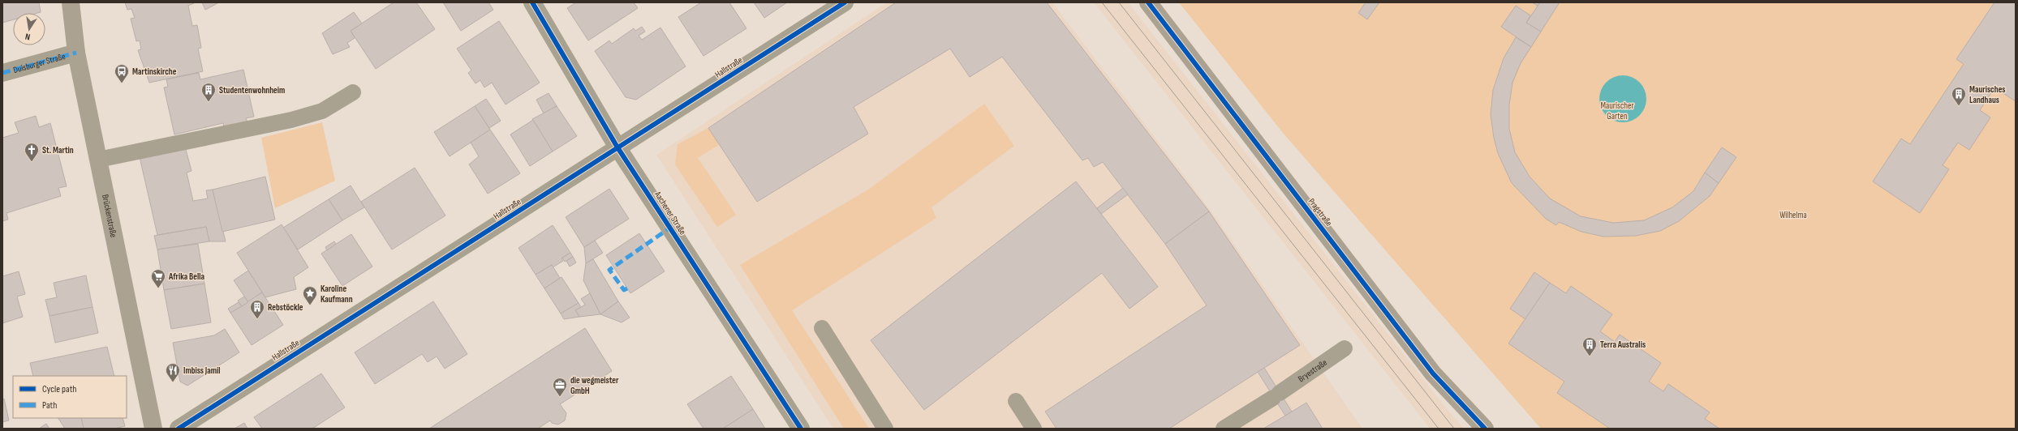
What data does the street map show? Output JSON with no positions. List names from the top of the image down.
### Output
{
  "streets": {
    "main road": ["Pragstraße", "Brückenstraße"],
    "street": ["Duisburger Straße", "Hallstraße", "Aachener Straße"],
    "lane": ["Bryestraße"]
  },
  "crossings": [
    ["Duisburger Straße", "Brückenstraße"],
    ["Hallstraße", "Aachener Straße"]
  ],
  "parks": ["Maurischer Garten", "Wilhelma"],
  "places": {
    "bus stop": ["Martinskirche"],
    "building": [
      "Studentenwohnheim",
      "Maurisches Landhaus",
      "Rebstöckle",
      "Terra Australis"
    ],
    "church": ["St. Martin"],
    "supermarket": ["Afrika Bella"],
    "place": ["Karoline Kaufmann"],
    "restaurant": ["Imbiss Jamil"],
    "office": ["die wegmeister GmbH"]
  },
  "legend": ["Cycle path", "Path"],
  "north": "bottom"
}
